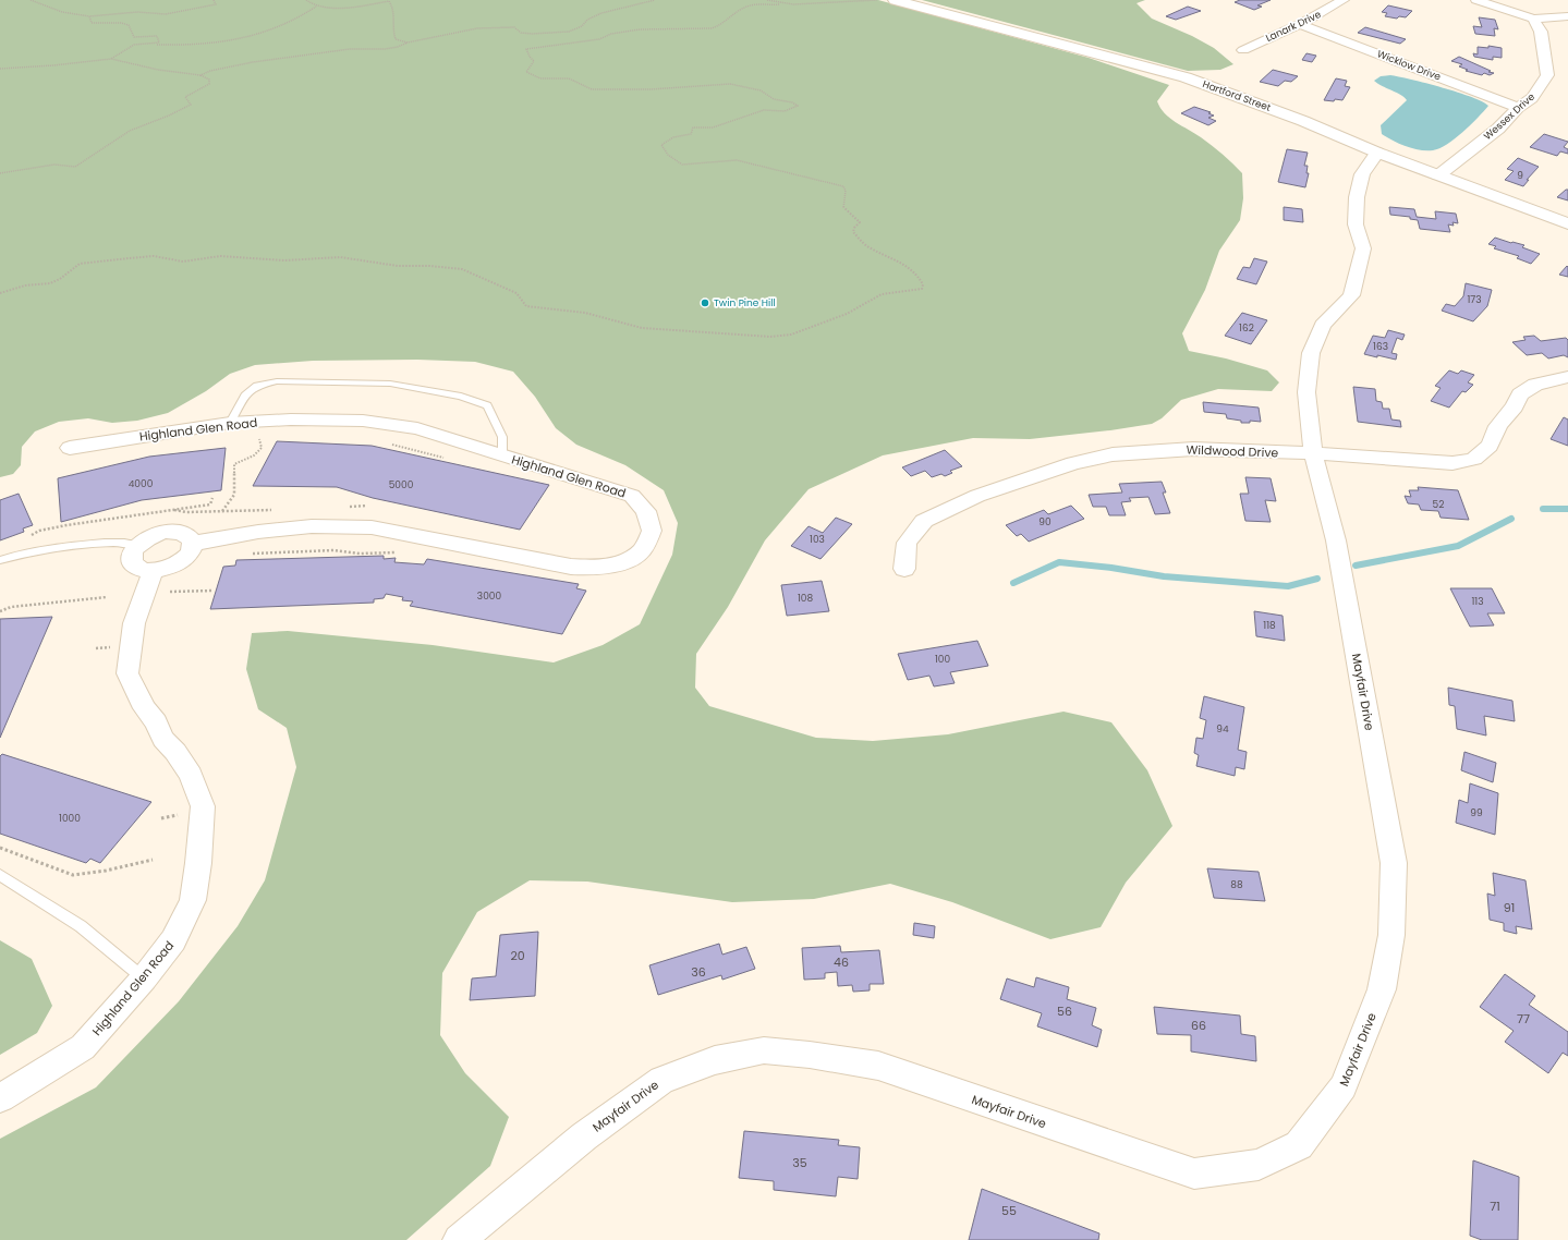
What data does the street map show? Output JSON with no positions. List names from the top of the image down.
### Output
{
  "streets": {
    "street": [
      "Lanark Drive",
      "Wicklow Drive",
      "Hartford Street",
      "Wessex Drive",
      "Highland Glen Road",
      "Wildwood Drive",
      "Mayfair Drive"
    ]
  },
  "crossings": [
    ["Lanark Drive", "Wicklow Drive"],
    ["Wicklow Drive", "Wessex Drive"],
    ["Hartford Street", "Wessex Drive"],
    ["Hartford Street", "Mayfair Drive"],
    ["Wildwood Drive", "Mayfair Drive"]
  ],
  "places": ["Twin Pine Hill"],
  "house_numbers": [
    "9",
    "173",
    "162",
    "163",
    "4000",
    "5000",
    "52",
    "90",
    "103",
    "3000",
    "108",
    "113",
    "118",
    "100",
    "94",
    "99",
    "1000",
    "88",
    "91",
    "20",
    "46",
    "36",
    "56",
    "77",
    "66",
    "35",
    "71",
    "55"
  ]
}
